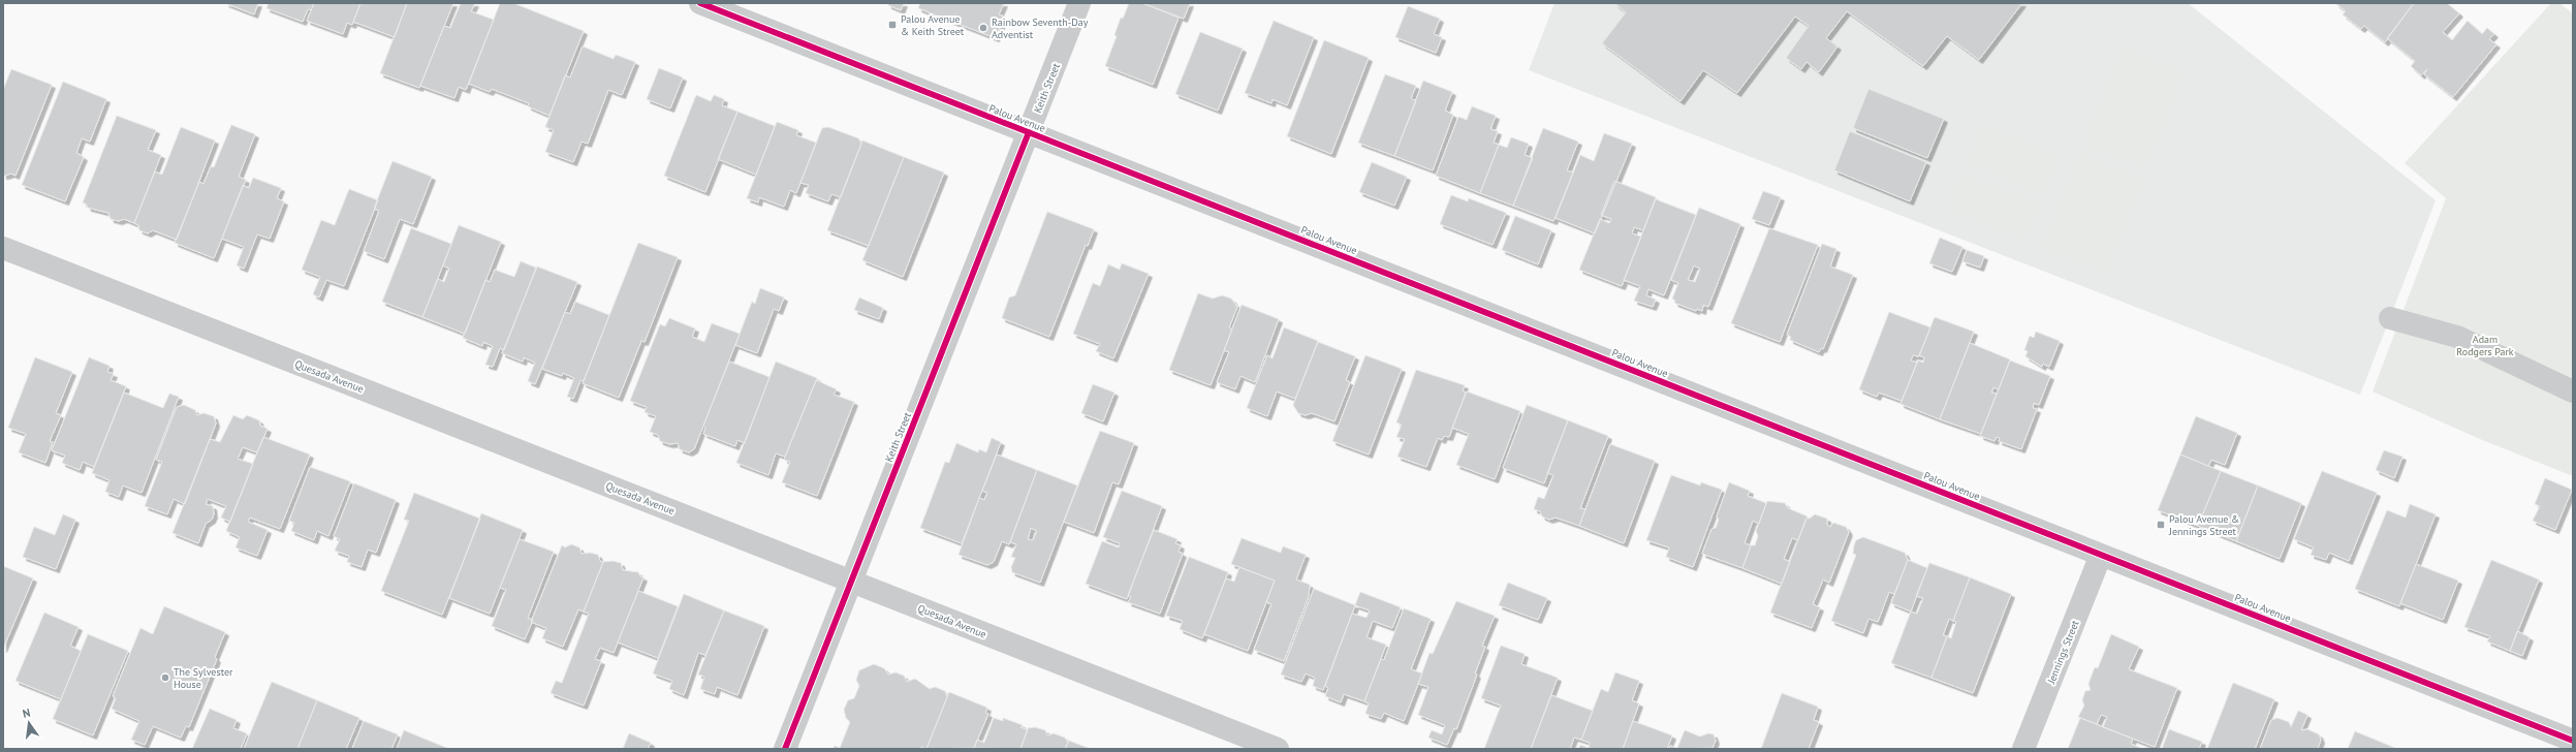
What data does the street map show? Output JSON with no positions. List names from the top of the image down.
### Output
{
  "streets": {
    "street": [
      "Keith Street",
      "Palou Avenue",
      "Quesada Avenue",
      "Jennings Street"
    ]
  },
  "crossings": [
    ["Keith Street", "Palou Avenue"],
    ["Keith Street", "Quesada Avenue"],
    ["Palou Avenue", "Jennings Street"]
  ],
  "parks": ["Adam Rodgers Park"],
  "places": {
    "transit": ["Palou Avenue & Keith Street", "Palou Avenue & Jennings Street"],
    "other": ["Rainbow Seventh-Day Adventist", "The Sylvester House"]
  },
  "north": "top"
}
